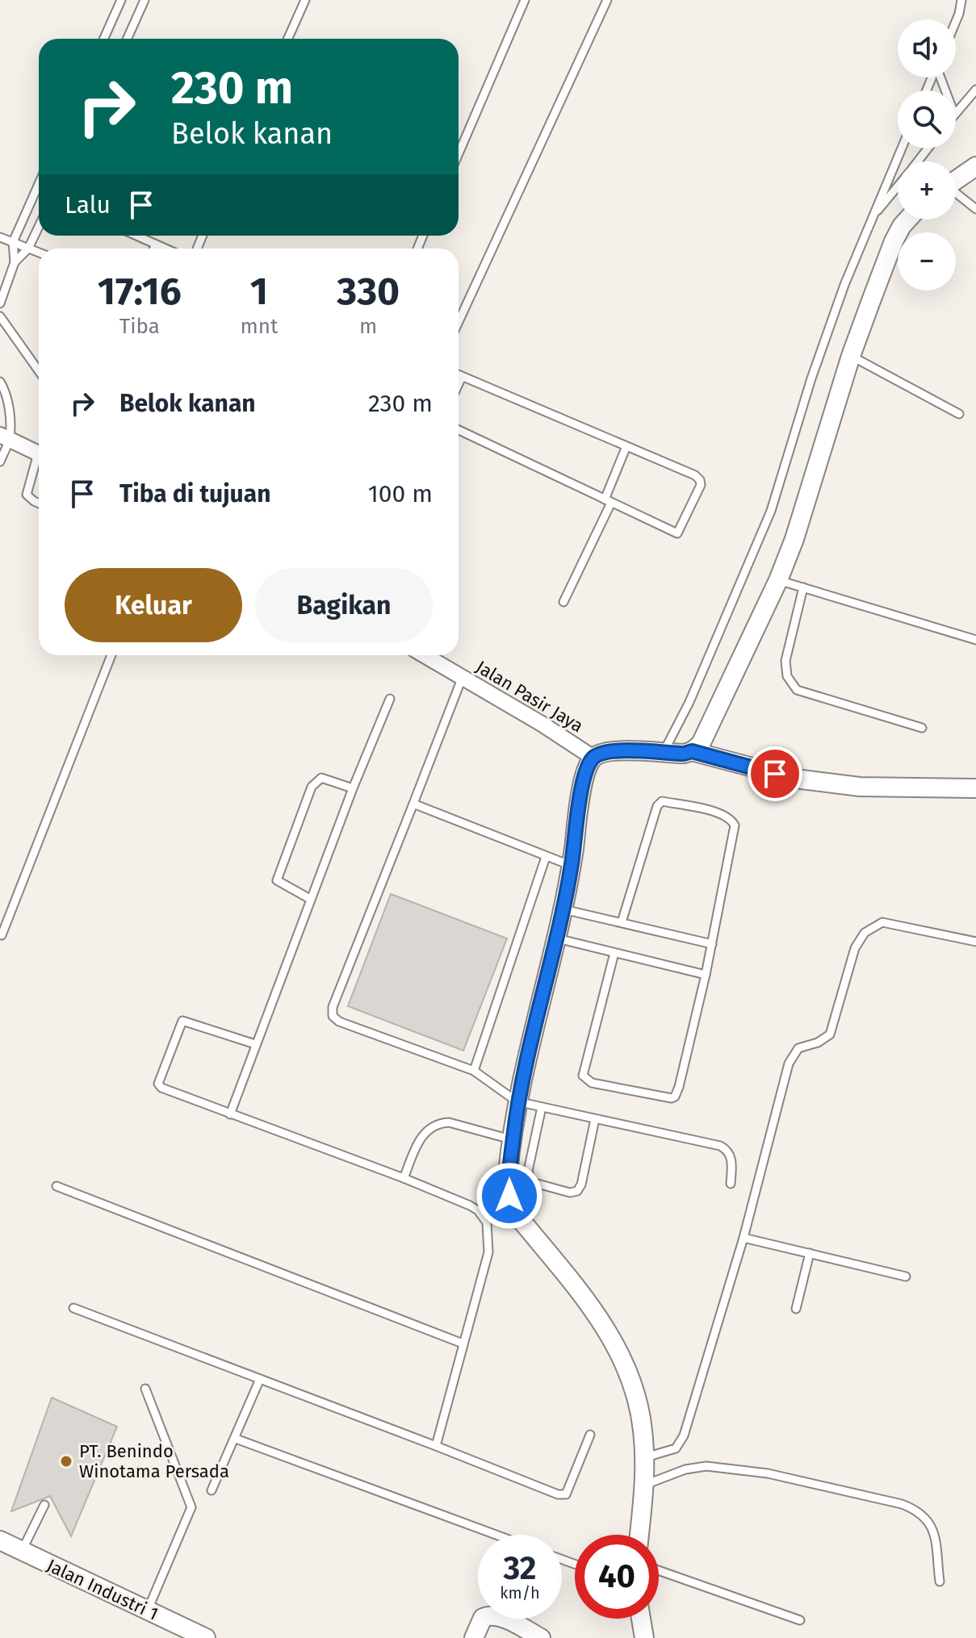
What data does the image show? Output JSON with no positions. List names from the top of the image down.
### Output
{
  "streets": {
    "street": ["Jalan Pasir Jaya", "Jalan Industri 1"]
  },
  "places": ["PT. Benindo Winotama Persada"],
  "page": {
    "map_buttons": ["+", "−"],
    "turn": ["230 m", "Belok kanan"],
    "then": "Lalu",
    "eta": [
      "17:16",
      "Tiba",
      "1",
      "mnt",
      "330",
      "m"
    ],
    "list": [
      {
        "name": "Belok kanan",
        "value": "230 m"
      },
      {
        "name": "Tiba di tujuan",
        "value": "100 m"
      }
    ],
    "buttons": ["Keluar", "Bagikan"],
    "speed": "32 km/h",
    "limit": "40"
  }
}
